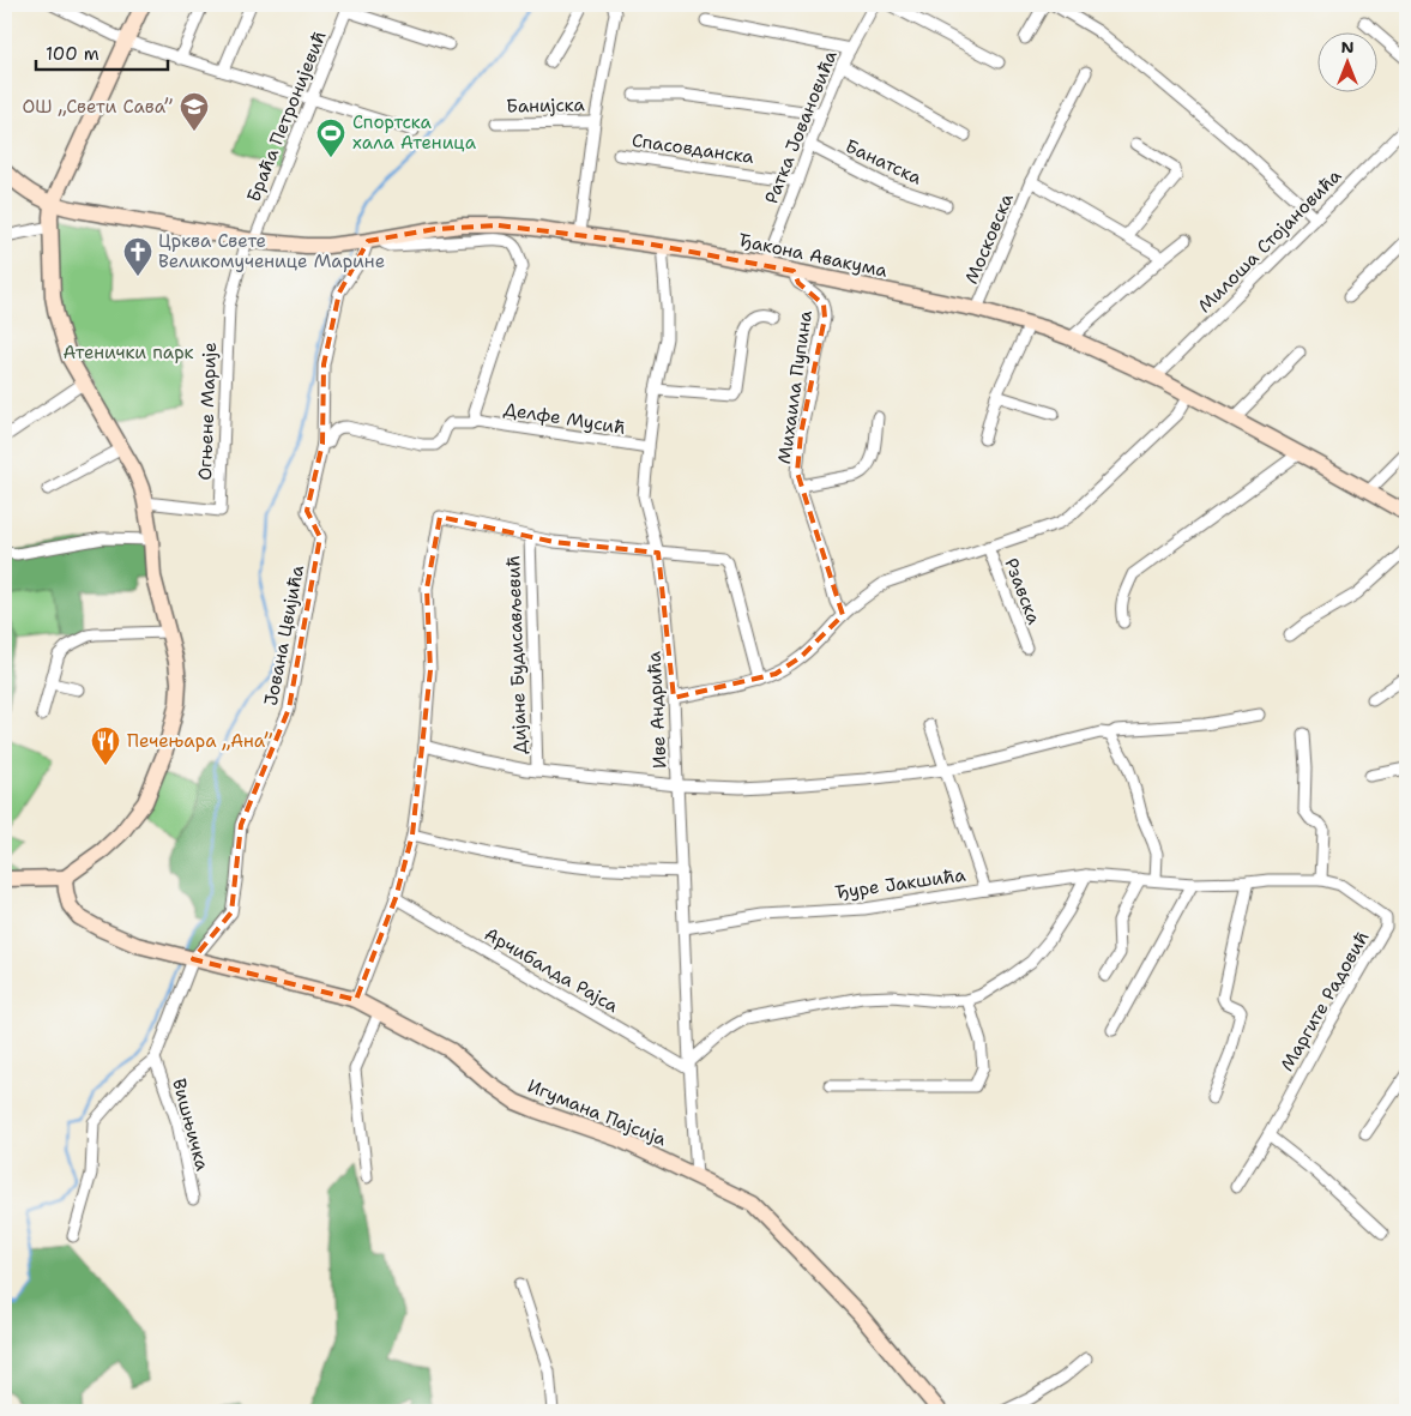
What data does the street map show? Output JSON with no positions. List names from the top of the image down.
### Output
{
  "streets": {
    "street": [
      "Банијска",
      "Браћа Петронијевић",
      "Ратка Јовановића",
      "Спасовданска",
      "Банатска",
      "Московска",
      "Милоша Стојановића",
      "Ђакона Авакума",
      "Михаила Пупина",
      "Огњене Марије",
      "Делфе Мусић",
      "Рзавска",
      "Јована Цвијића",
      "Дијане Будисављевић",
      "Иве Андрића",
      "Ђуре Јакшића",
      "Арчибалда Рајса",
      "Маргите Радовић",
      "Игумана Пајсија",
      "Вишњичка"
    ]
  },
  "crossings": [
    ["Браћа Петронијевић", "Ђакона Авакума"],
    ["Браћа Петронијевић", "Огњене Марије"],
    ["Ратка Јовановића", "Спасовданска"],
    ["Ратка Јовановића", "Банатска"],
    ["Ратка Јовановића", "Ђакона Авакума"],
    ["Московска", "Ђакона Авакума"],
    ["Милоша Стојановића", "Ђакона Авакума"],
    ["Ђакона Авакума", "Михаила Пупина"],
    ["Ђакона Авакума", "Огњене Марије"],
    ["Ђакона Авакума", "Јована Цвијића"],
    ["Ђакона Авакума", "Иве Андрића"],
    ["Делфе Мусић", "Иве Андрића"],
    ["Јована Цвијића", "Игумана Пајсија"],
    ["Јована Цвијића", "Вишњичка"],
    ["Иве Андрића", "Ђуре Јакшића"],
    ["Иве Андрића", "Арчибалда Рајса"],
    ["Иве Андрића", "Игумана Пајсија"],
    ["Ђуре Јакшића", "Маргите Радовић"]
  ],
  "parks": ["Атенички парк"],
  "places": {
    "school or university": ["ОШ „Свети Сава”"],
    "sports": ["Спортска хала Атеница"],
    "church": ["Црква Свете Великомученице Марине"],
    "restaurant": ["Печењара „Ана”"]
  },
  "scale_bar": "100 m",
  "north": "top"
}
